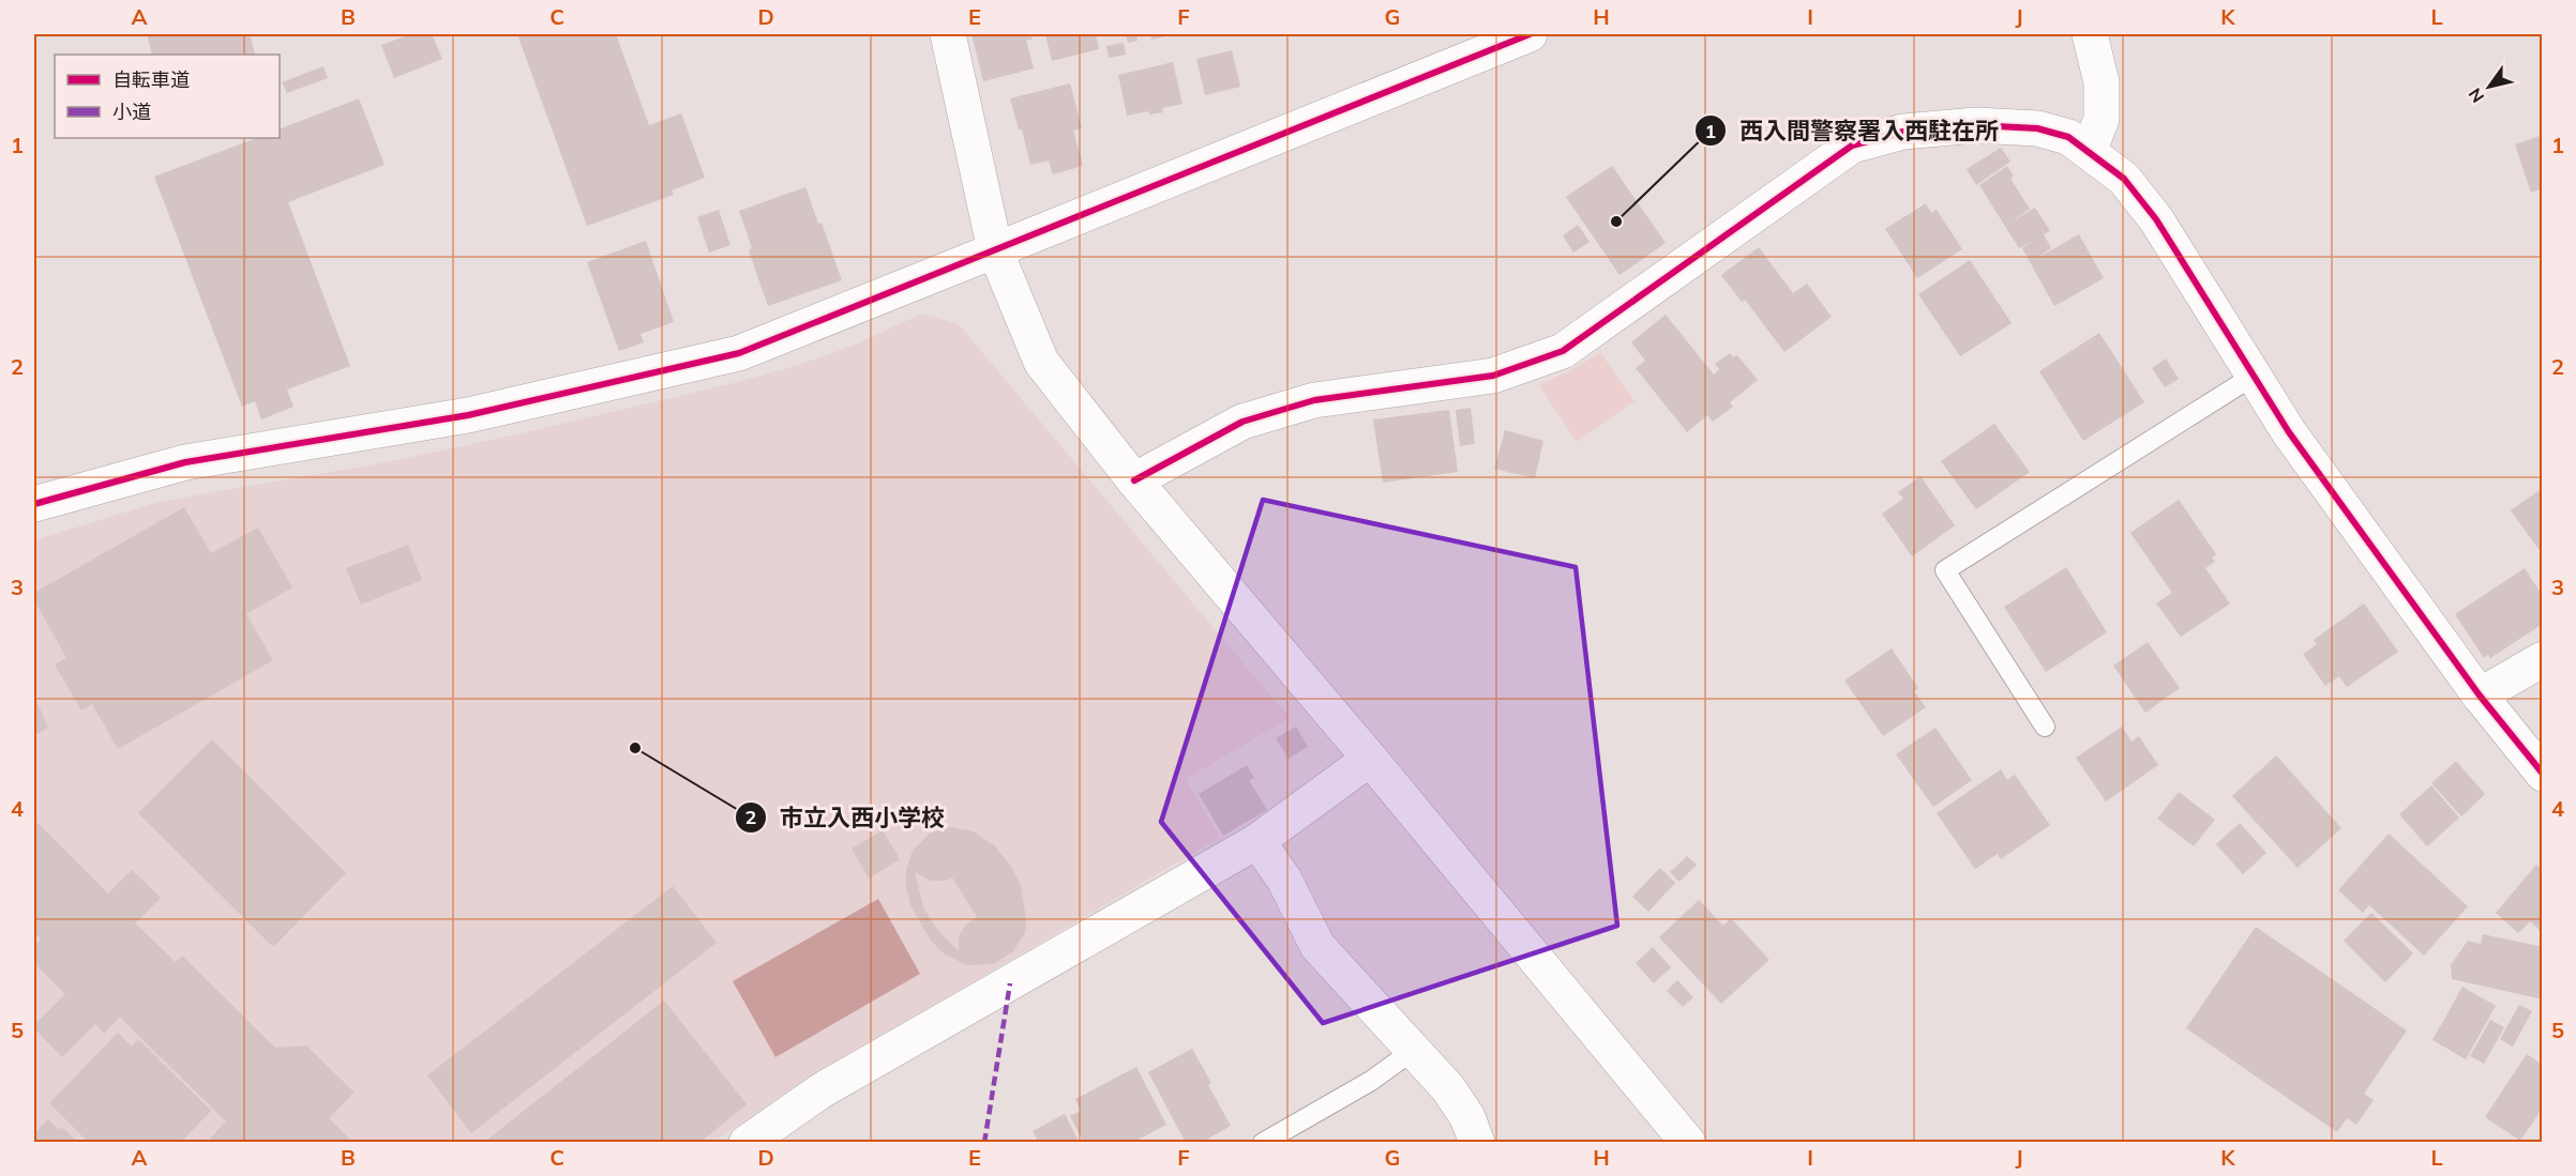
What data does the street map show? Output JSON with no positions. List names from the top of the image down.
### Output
{
  "places": ["西入間警察署入西駐在所", "市立入西小学校"],
  "legend": ["自転車道", "小道"],
  "north": "bottom left",
  "grid": {
    "columns": [
      "A",
      "B",
      "C",
      "D",
      "E",
      "F",
      "G",
      "H",
      "I",
      "J",
      "K",
      "L"
    ],
    "rows": [
      "1",
      "2",
      "3",
      "4",
      "5"
    ]
  }
}
